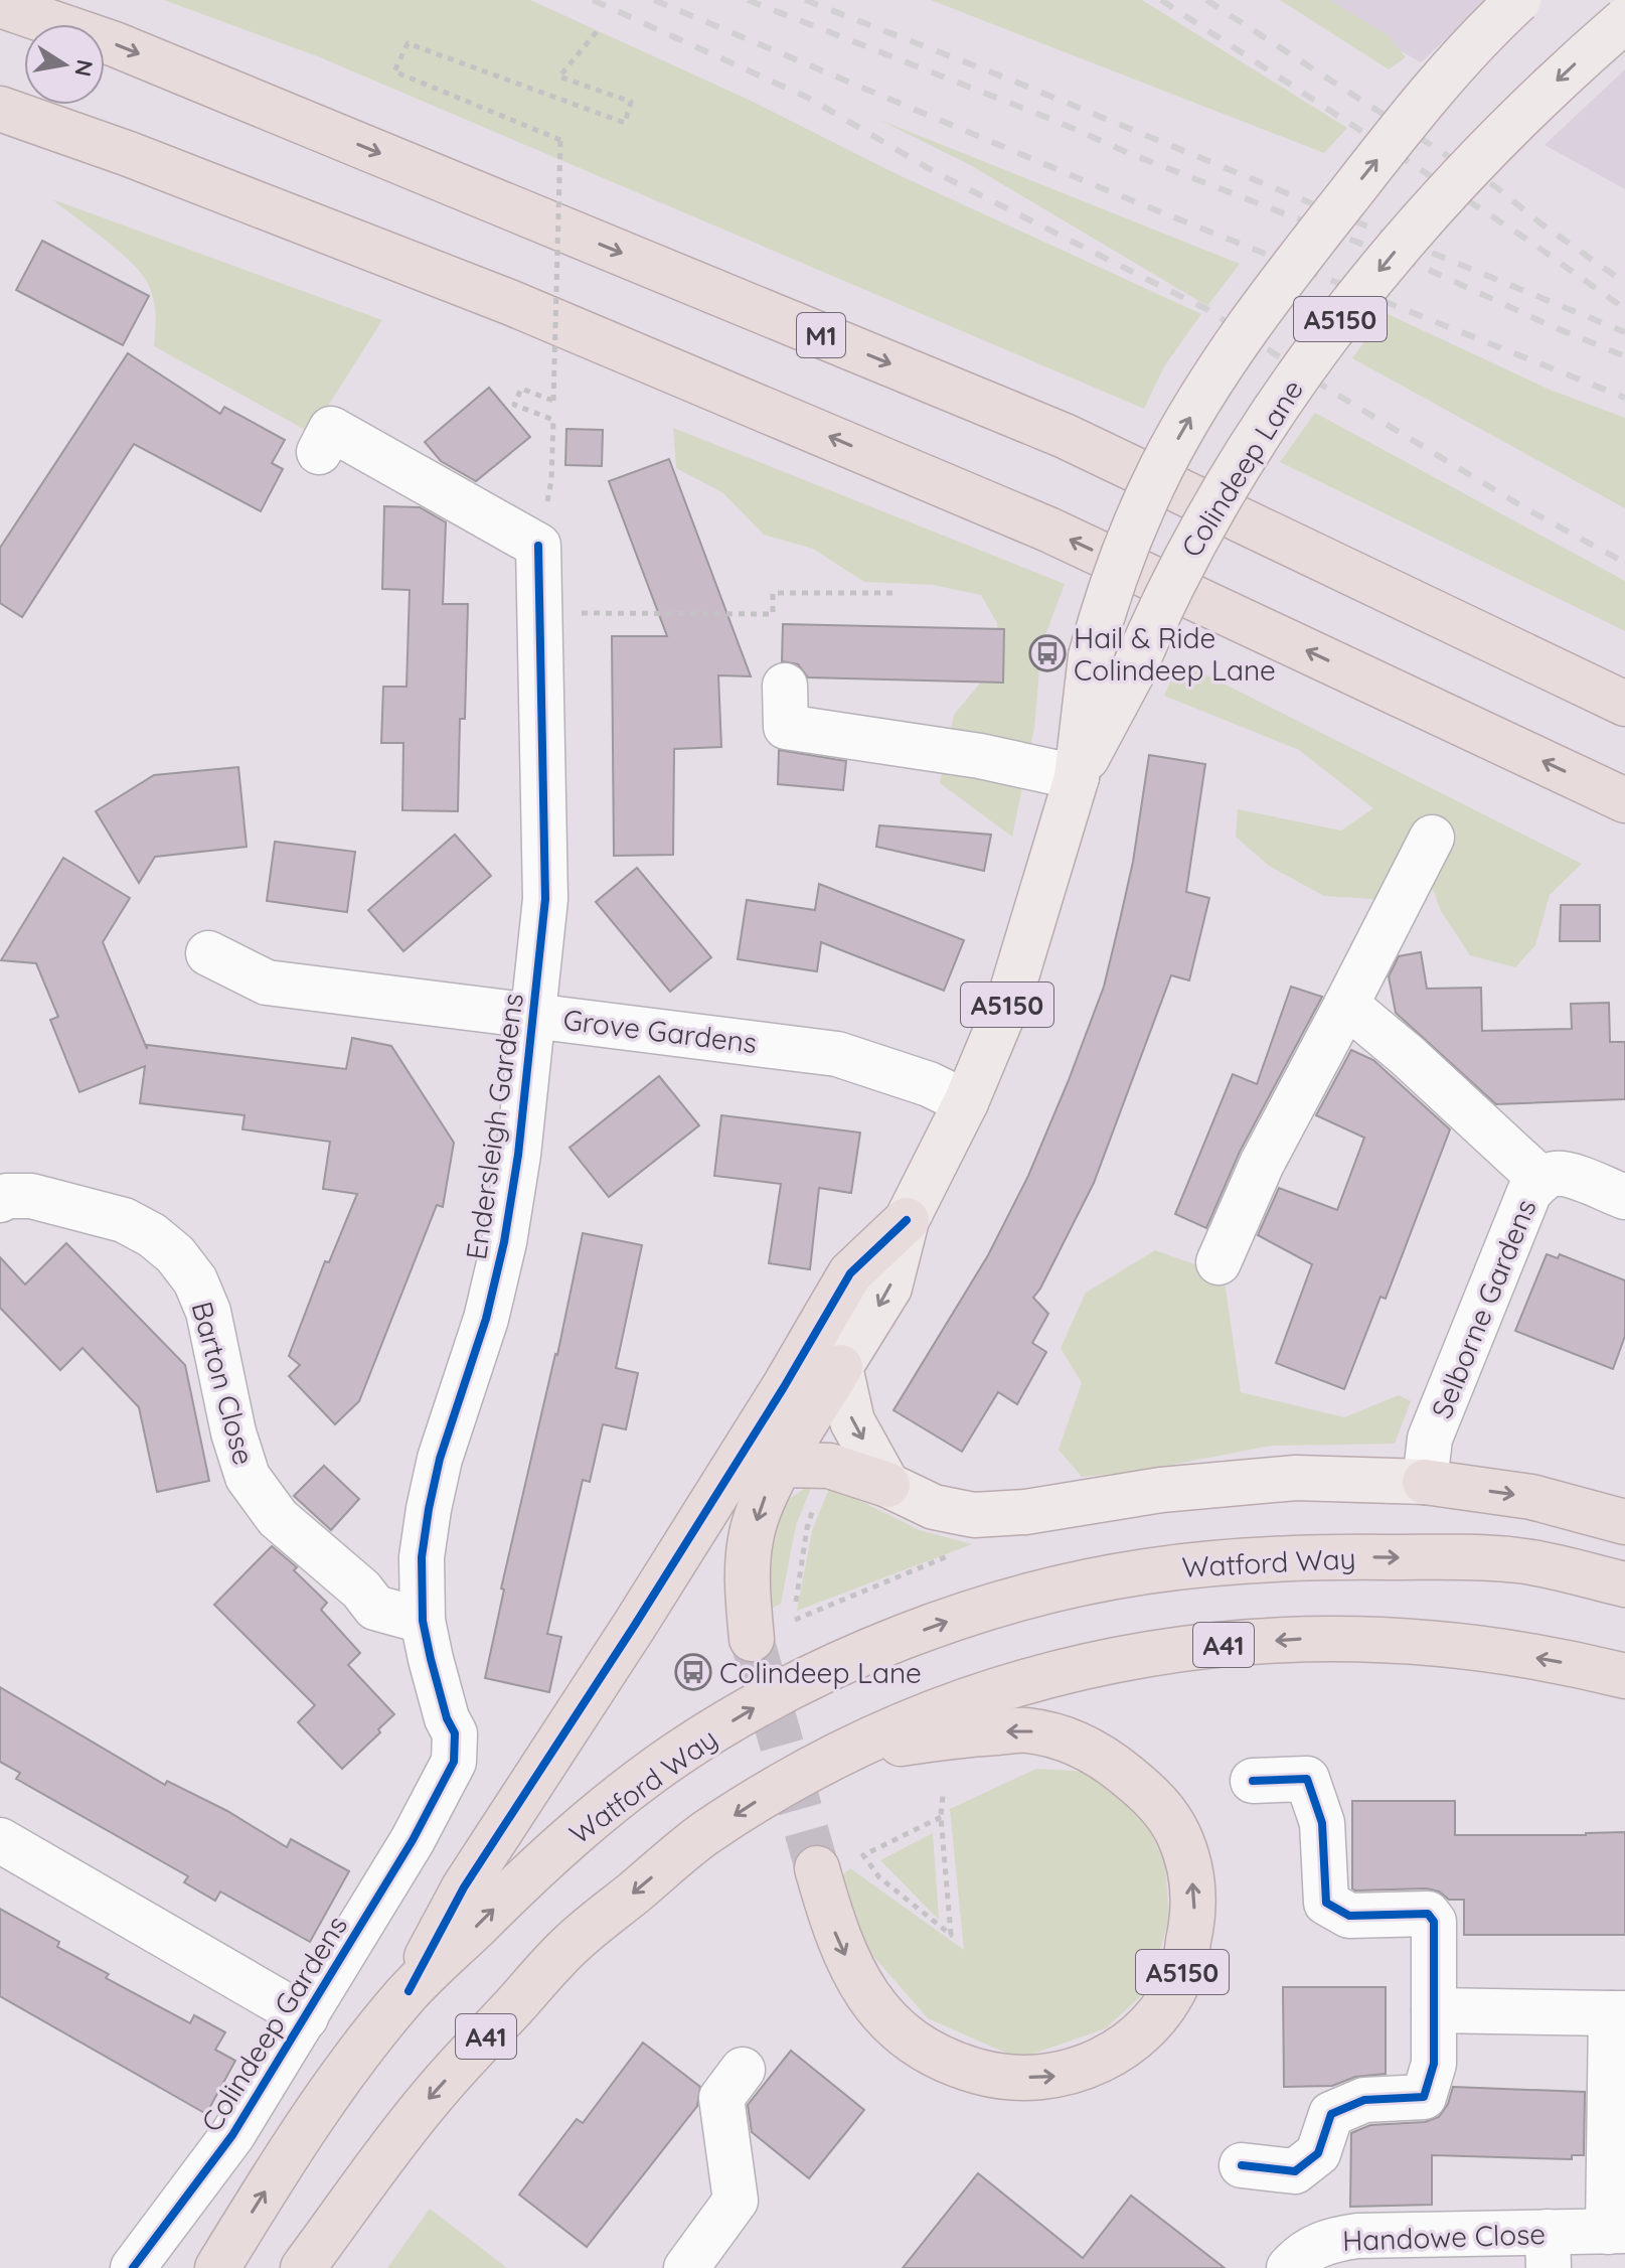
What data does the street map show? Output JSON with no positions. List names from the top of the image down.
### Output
{
  "streets": {
    "highway": [
      "A5150",
      "M1",
      "Watford Way",
      "A41"
    ],
    "main road": ["Colindeep Lane"],
    "street": [
      "Grove Gardens",
      "Endersleigh Gardens",
      "Selborne Gardens",
      "Barton Close",
      "Colindeep Gardens",
      "Handowe Close"
    ]
  },
  "crossings": [
    ["A5150", "Colindeep Lane"],
    ["A5150", "Watford Way"],
    ["A5150", "A41"],
    ["Colindeep Lane", "Grove Gardens"],
    ["Grove Gardens", "Endersleigh Gardens"],
    ["Endersleigh Gardens", "Barton Close"],
    ["Endersleigh Gardens", "Colindeep Gardens"]
  ],
  "places": {
    "bus stop": ["Hail & Ride Colindeep Lane", "Colindeep Lane"]
  },
  "north": "right"
}
